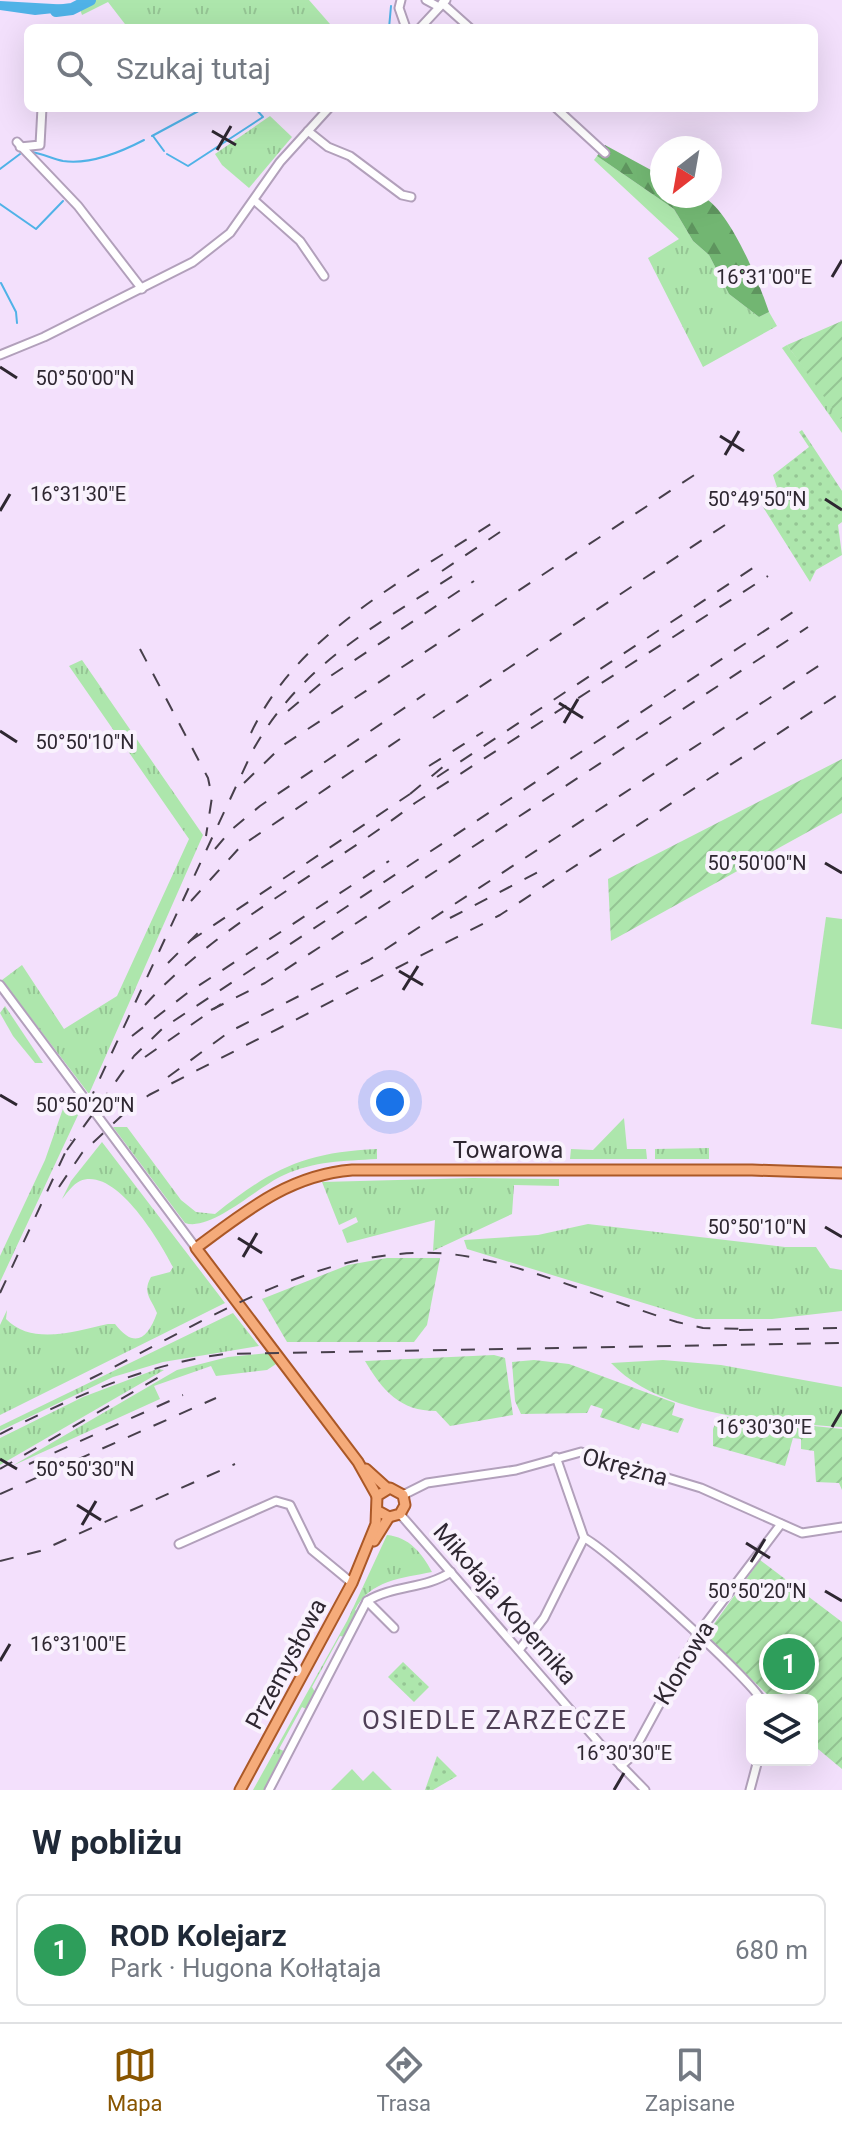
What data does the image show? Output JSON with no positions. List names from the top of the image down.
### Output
{
  "streets": {
    "main road": ["Towarowa", "Przemysłowa"],
    "street": ["Okrężna", "Mikołaja Kopernika", "Klonowa"]
  },
  "crossings": [
    ["Okrężna", "Mikołaja Kopernika"],
    ["Okrężna", "Klonowa"],
    ["Okrężna", "Przemysłowa"],
    ["Mikołaja Kopernika", "Klonowa"],
    ["Mikołaja Kopernika", "Przemysłowa"]
  ],
  "districts": ["OSIEDLE ZARZECZE"],
  "north": "bottom left",
  "page": {
    "search": "Szukaj tutaj",
    "pins": "1",
    "heading": "W pobliżu",
    "list": [
      {
        "mark": "1",
        "name": "ROD Kolejarz",
        "note": "Park · Hugona Kołłątaja",
        "value": "680 m"
      }
    ],
    "nav": ["Mapa", "Trasa", "Zapisane"]
  },
  "coordinates": [
    "16°31'00\"E",
    "50°50'00\"N",
    "16°31'30\"E",
    "50°49'50\"N",
    "50°50'10\"N",
    "50°50'20\"N",
    "16°30'30\"E",
    "50°50'30\"N"
  ]
}
